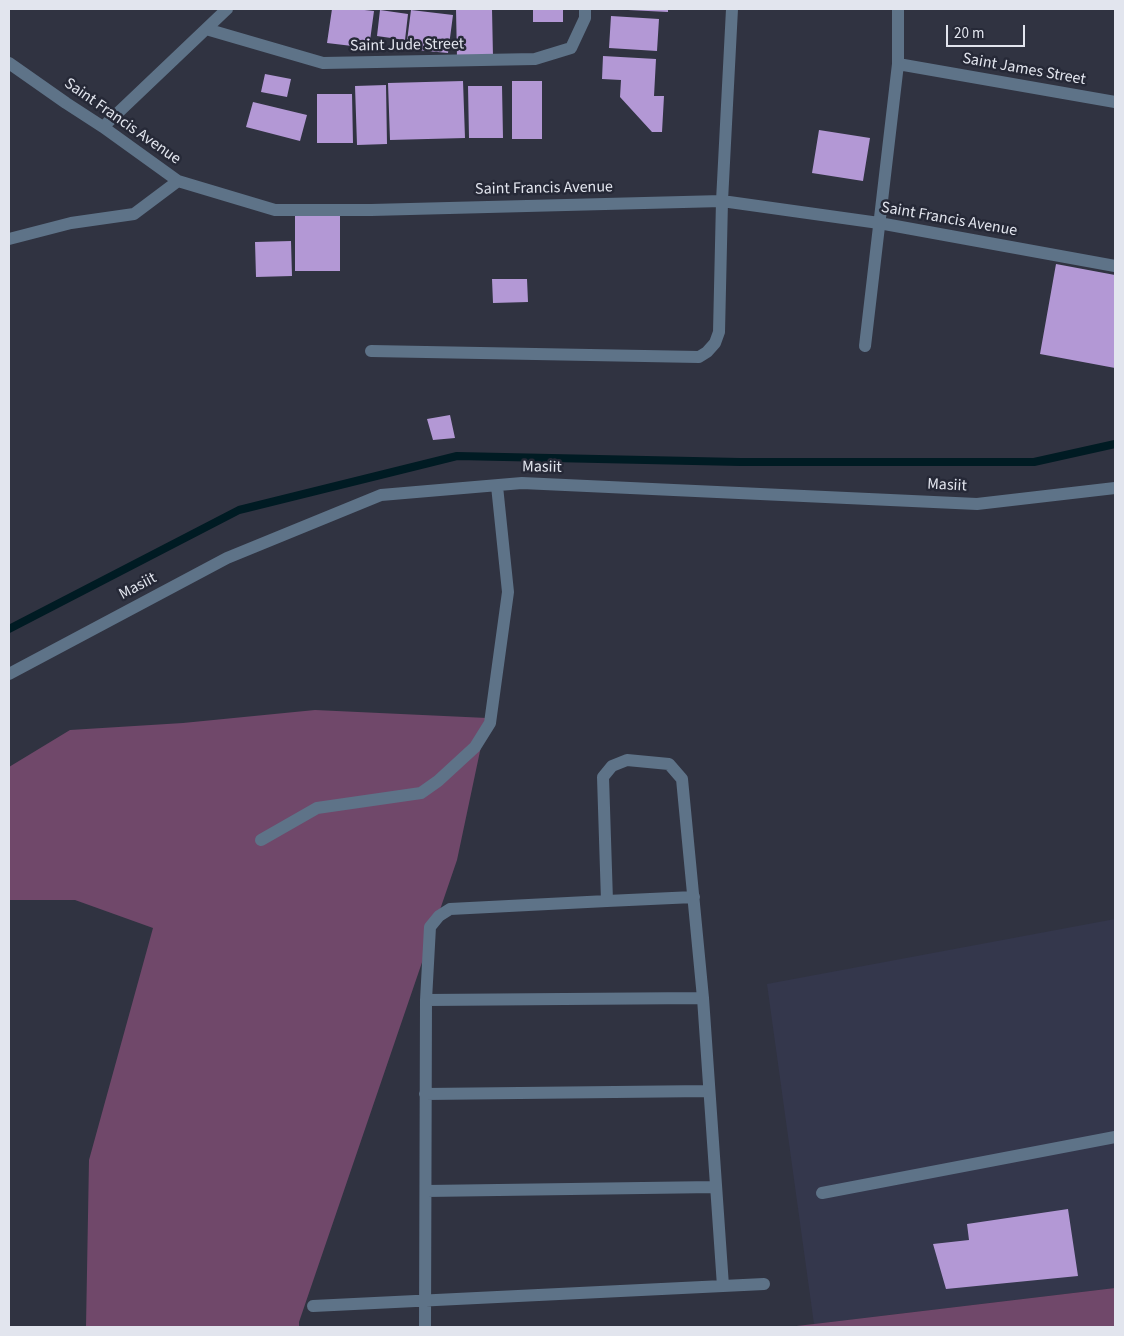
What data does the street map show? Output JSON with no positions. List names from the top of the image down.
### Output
{
  "streets": {
    "street": [
      "Saint Jude Street",
      "Saint James Street",
      "Saint Francis Avenue",
      "Masiit"
    ]
  },
  "scale_bar": "20 m"
}
